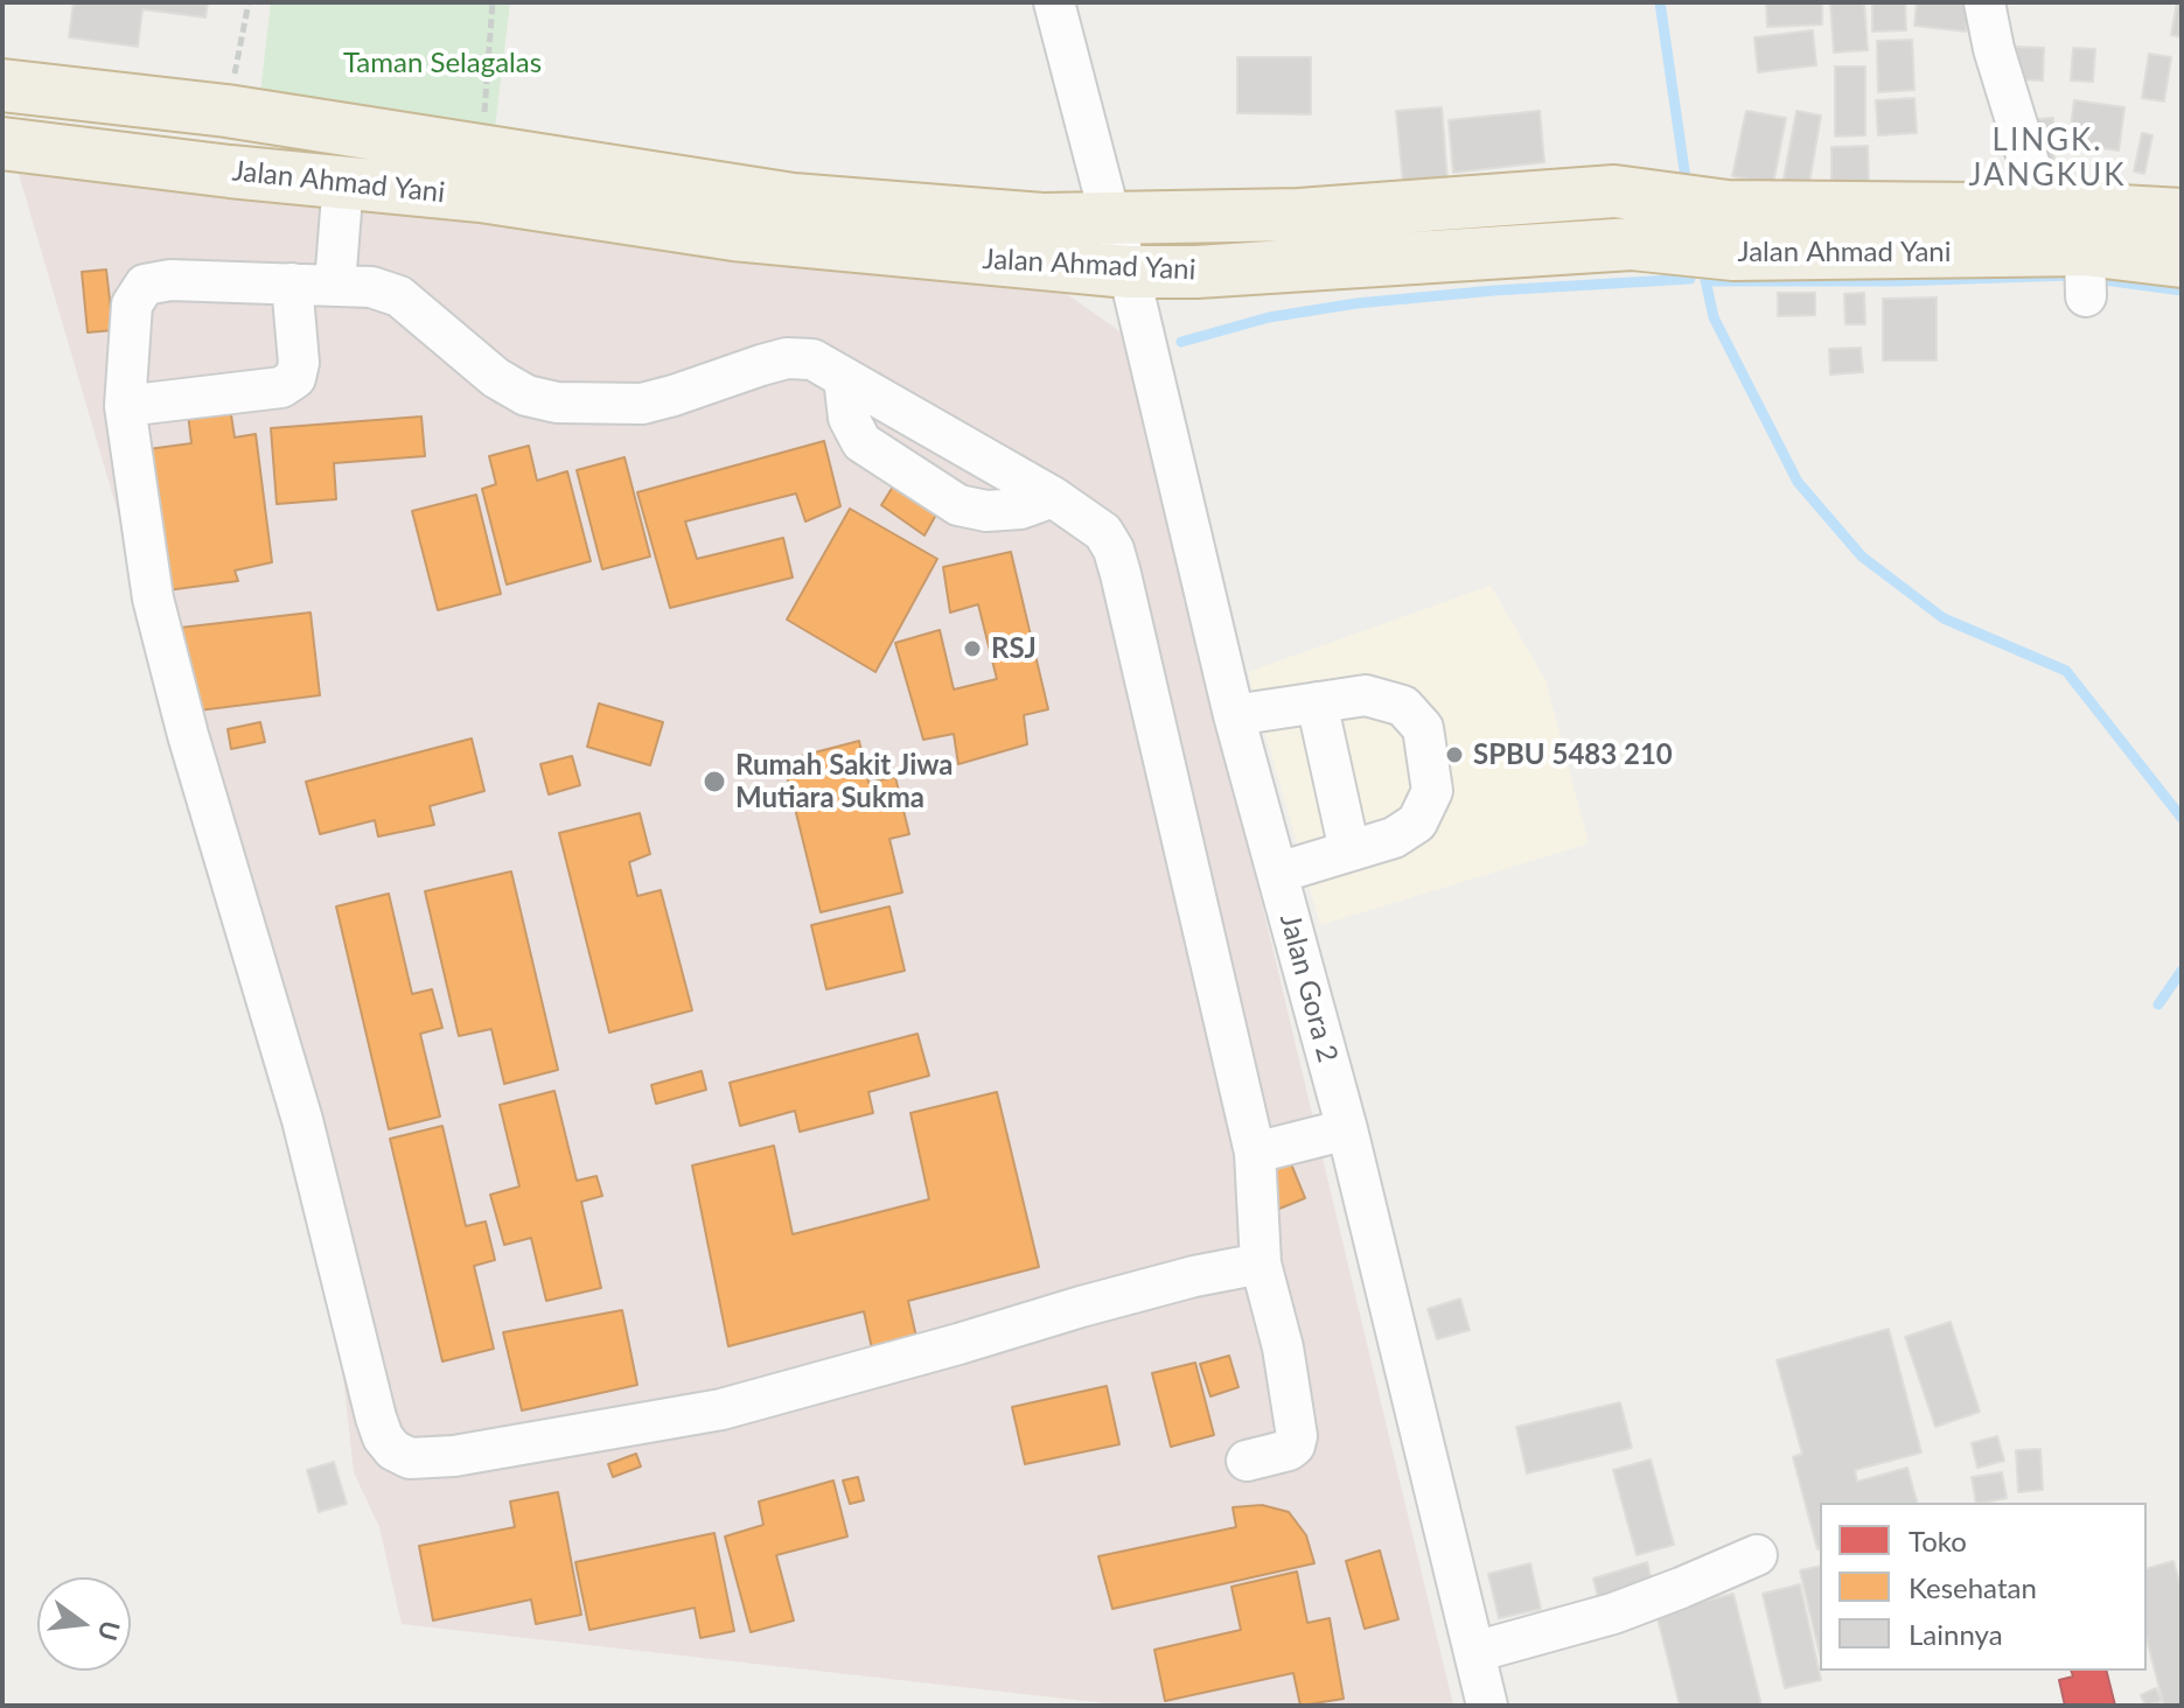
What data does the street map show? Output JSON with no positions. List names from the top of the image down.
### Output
{
  "streets": {
    "highway": ["Jalan Ahmad Yani"],
    "street": ["Jalan Gora 2"]
  },
  "crossings": [
    ["Jalan Ahmad Yani", "Jalan Gora 2"]
  ],
  "districts": ["LINGK. JANGKUK"],
  "parks": ["Taman Selagalas"],
  "places": ["RSJ", "SPBU 5483 210", "Rumah Sakit Jiwa Mutiara Sukma"],
  "legend": ["Toko", "Kesehatan", "Lainnya"],
  "north": "right"
}
